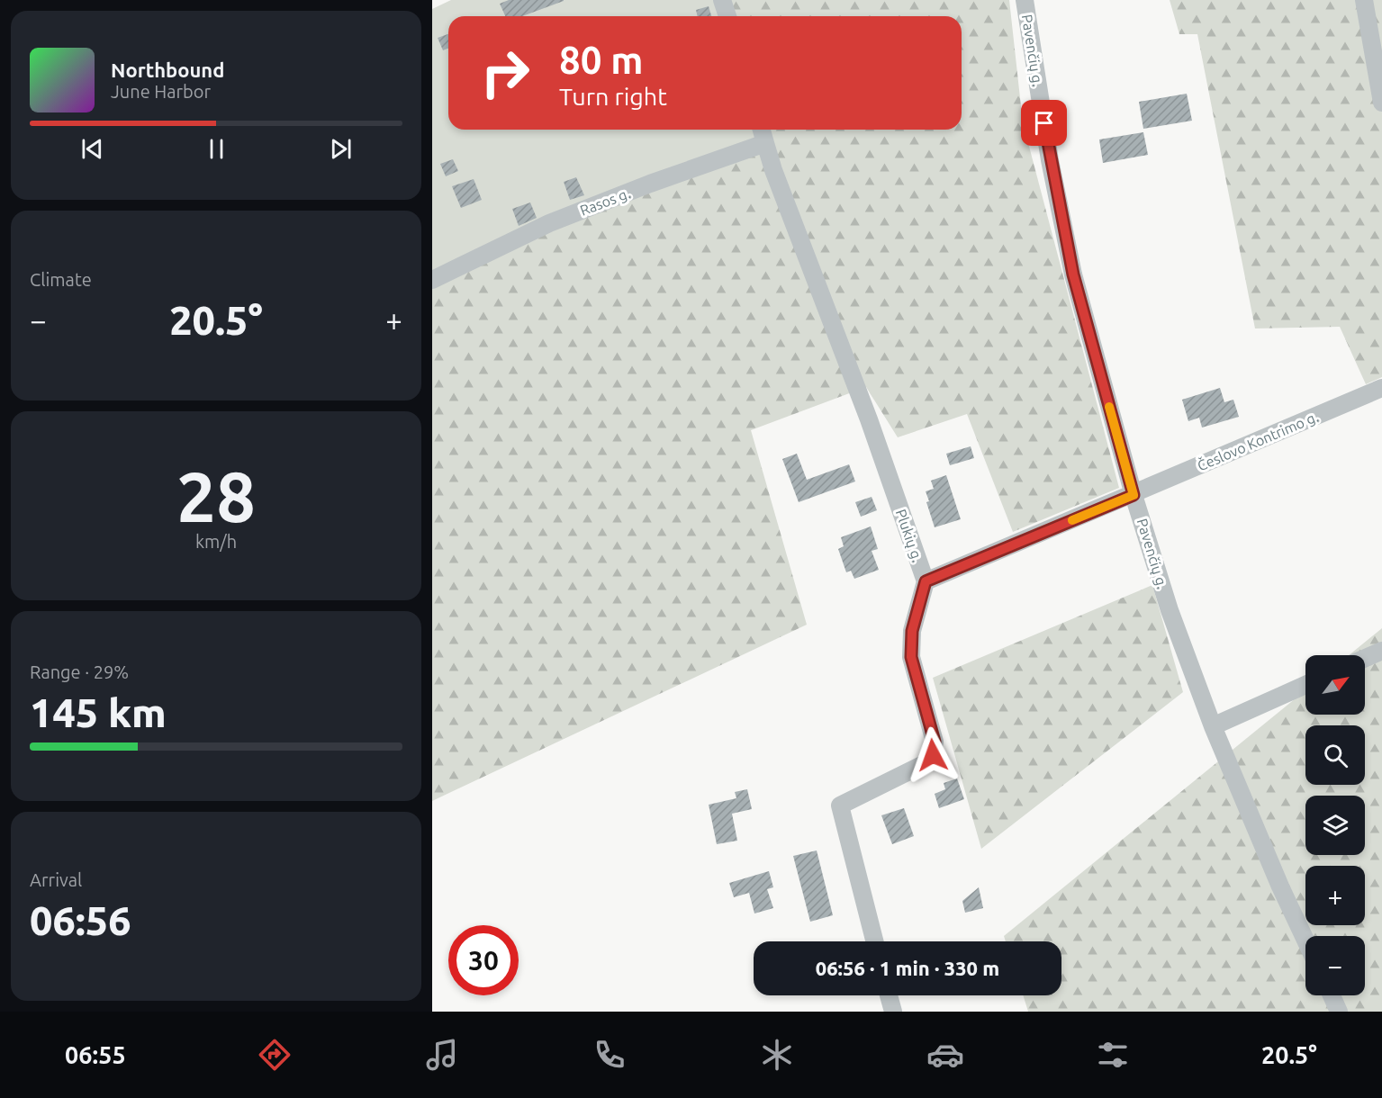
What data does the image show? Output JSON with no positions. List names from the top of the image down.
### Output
{
  "streets": {
    "street": [
      "Pavenčių g.",
      "Rasos g.",
      "Česlovo Kontrimo g.",
      "Plukių g."
    ]
  },
  "crossings": [
    ["Pavenčių g.", "Česlovo Kontrimo g."],
    ["Rasos g.", "Plukių g."],
    ["Česlovo Kontrimo g.", "Plukių g."]
  ],
  "north": "top right",
  "page": {
    "turn": ["80 m", "Turn right"],
    "song": ["Northbound", "June Harbor"],
    "tile": [
      "Climate",
      ["28", "km/h"],
      ["Range · 29%", "145 km"],
      ["Arrival", "06:56"]
    ],
    "heat": ["−", "20.5°", "+"],
    "map_buttons": ["+", "−"],
    "limit": "30",
    "trip": "06:56 · 1 min · 330 m",
    "tabs": ["06:55", "20.5°"]
  }
}
